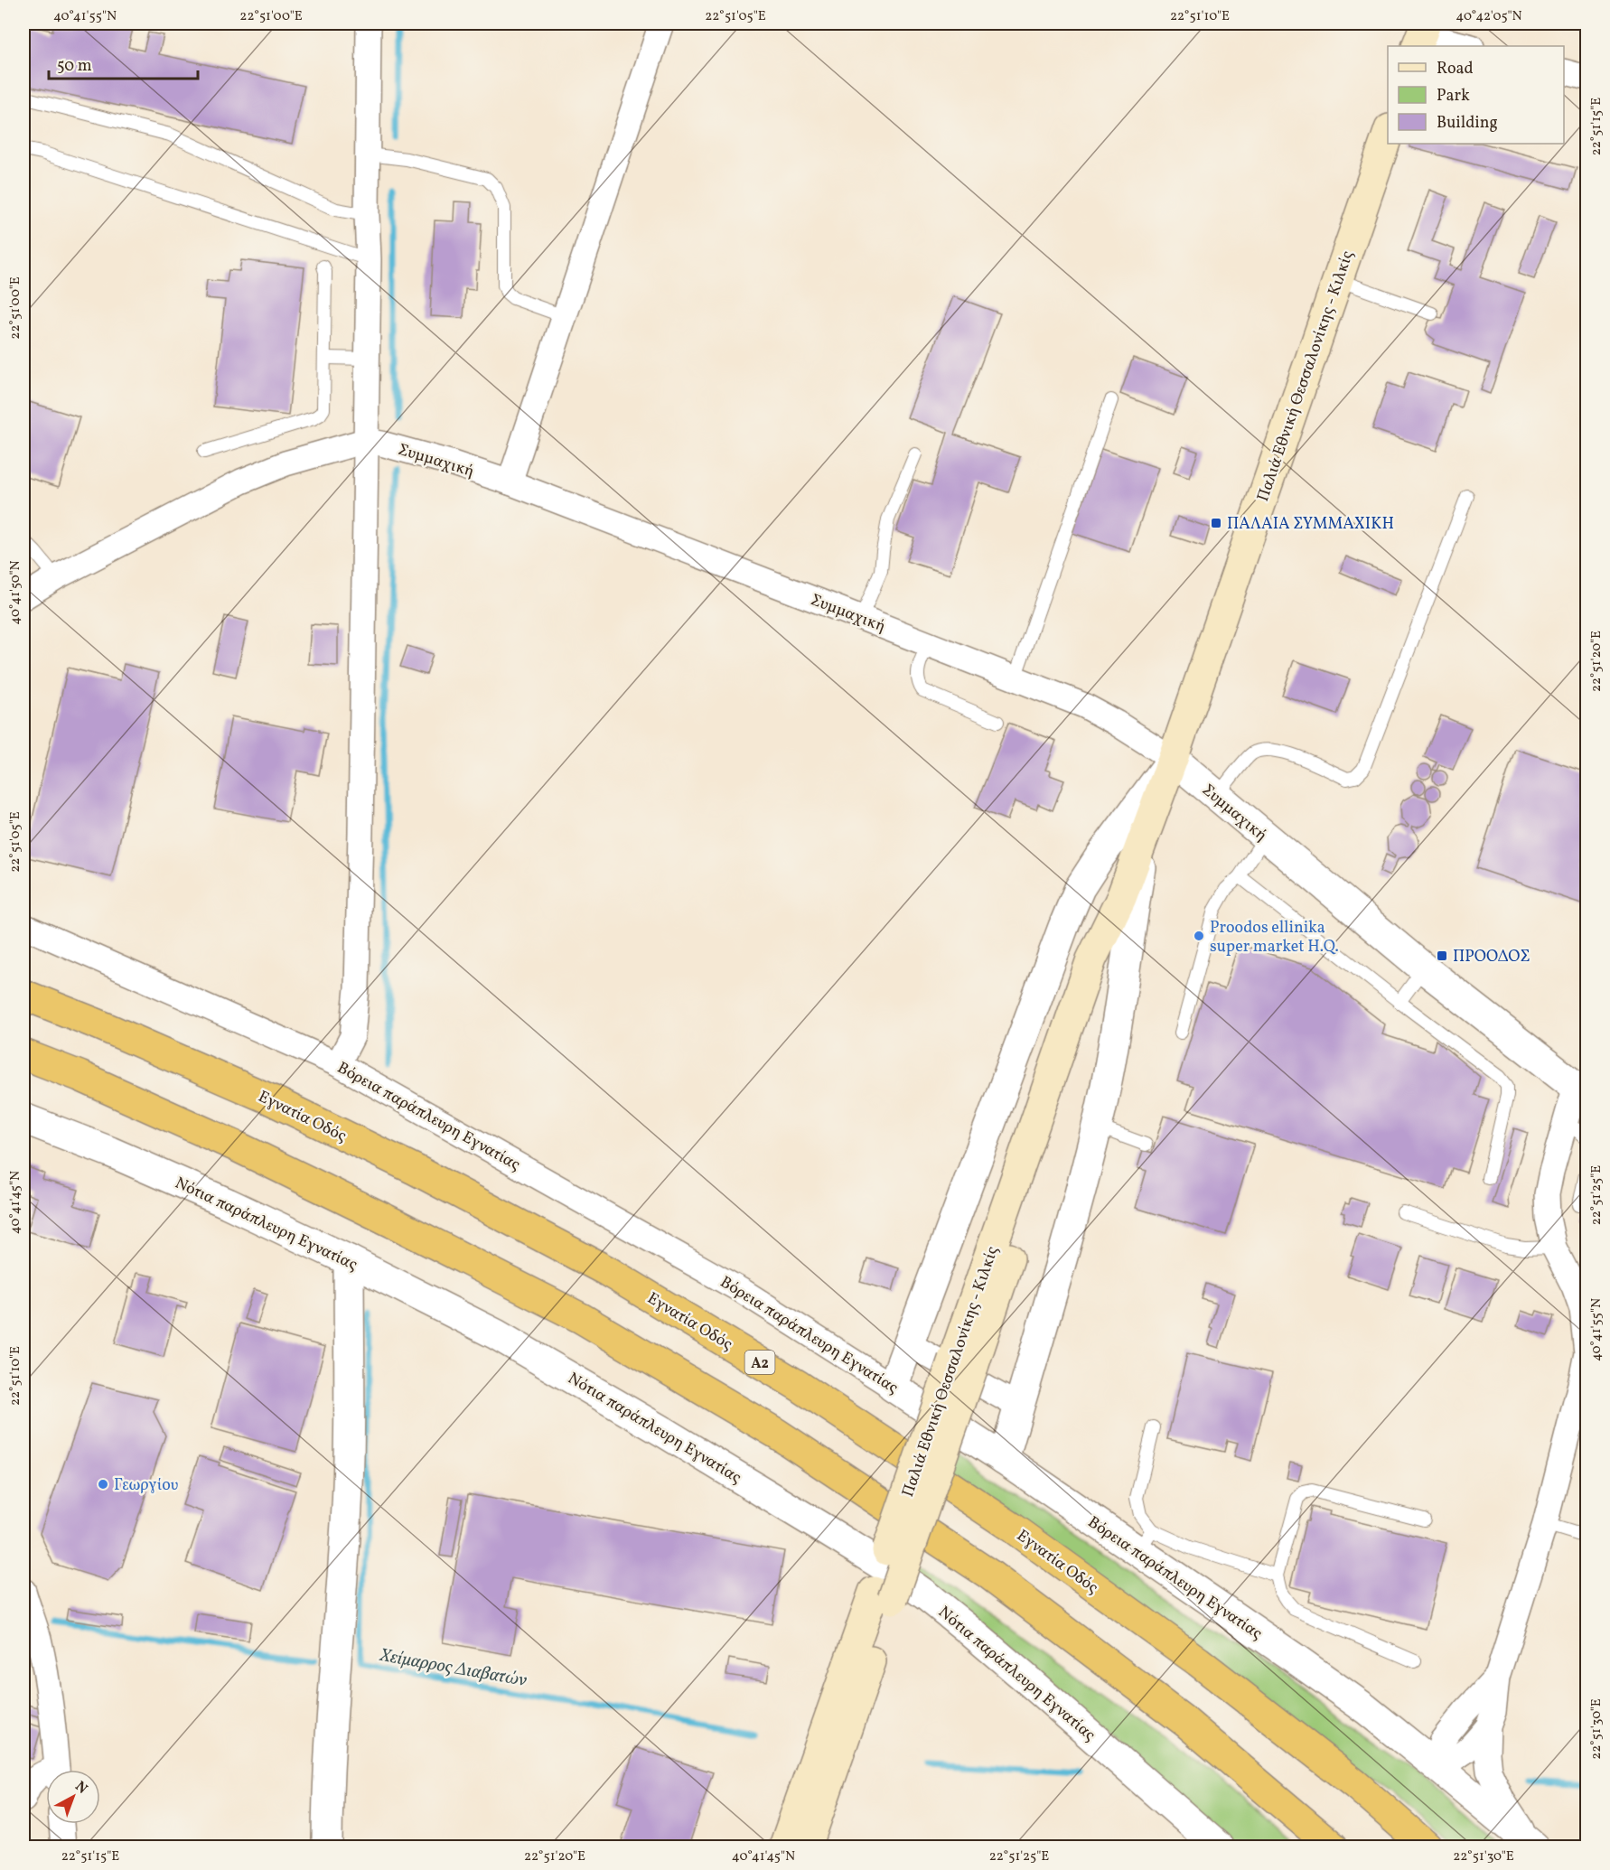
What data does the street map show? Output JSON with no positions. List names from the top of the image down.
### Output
{
  "streets": {
    "highway": ["Εγνατία Οδός", "Α2"],
    "main road": ["Παλιά Εθνική Θεσσαλονίκης - Κιλκίς"],
    "street": ["Συμμαχική", "Βόρεια παράπλευρη Εγνατίας", "Νότια παράπλευρη Εγνατίας"]
  },
  "crossings": [
    ["Παλιά Εθνική Θεσσαλονίκης - Κιλκίς", "Συμμαχική"]
  ],
  "water": ["Χείμαρρος Διαβατών"],
  "places": {
    "transit": ["ΠΑΛΑΙΑ ΣΥΜΜΑΧΙΚΗ", "ΠΡΟΟΔΟΣ"],
    "other": ["Proodos ellinika super market H.Q.", "Γεωργίου"]
  },
  "legend": ["Road", "Park", "Building"],
  "scale_bar": "50 m",
  "north": "top right",
  "coordinates": [
    "40°41'55\"N",
    "22°51'00\"E",
    "22°51'05\"E",
    "22°51'10\"E",
    "40°42'05\"N",
    "22°51'15\"E",
    "40°41'50\"N",
    "22°51'20\"E",
    "22°51'25\"E",
    "40°41'45\"N",
    "22°51'30\"E"
  ]
}
